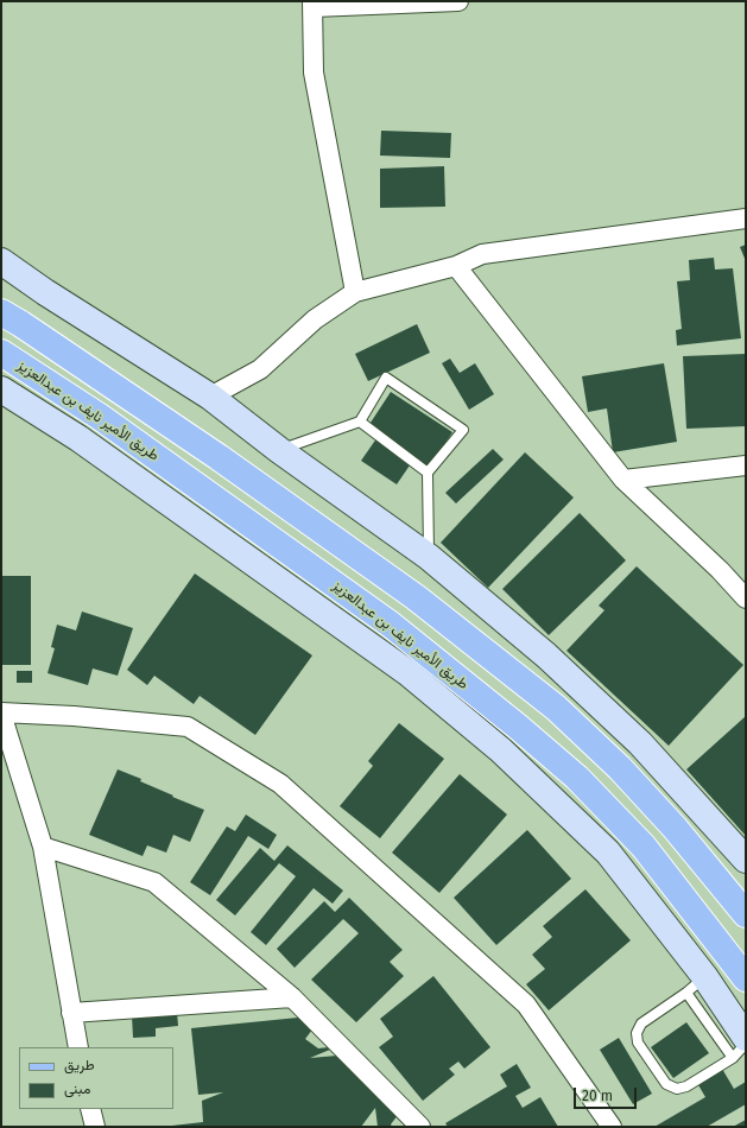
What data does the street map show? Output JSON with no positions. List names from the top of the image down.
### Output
{
  "streets": {
    "main road": ["طريق الأمير نايف بن عبدالعزيز"]
  },
  "legend": ["طريق", "مبنى"],
  "scale_bar": "20 m"
}
